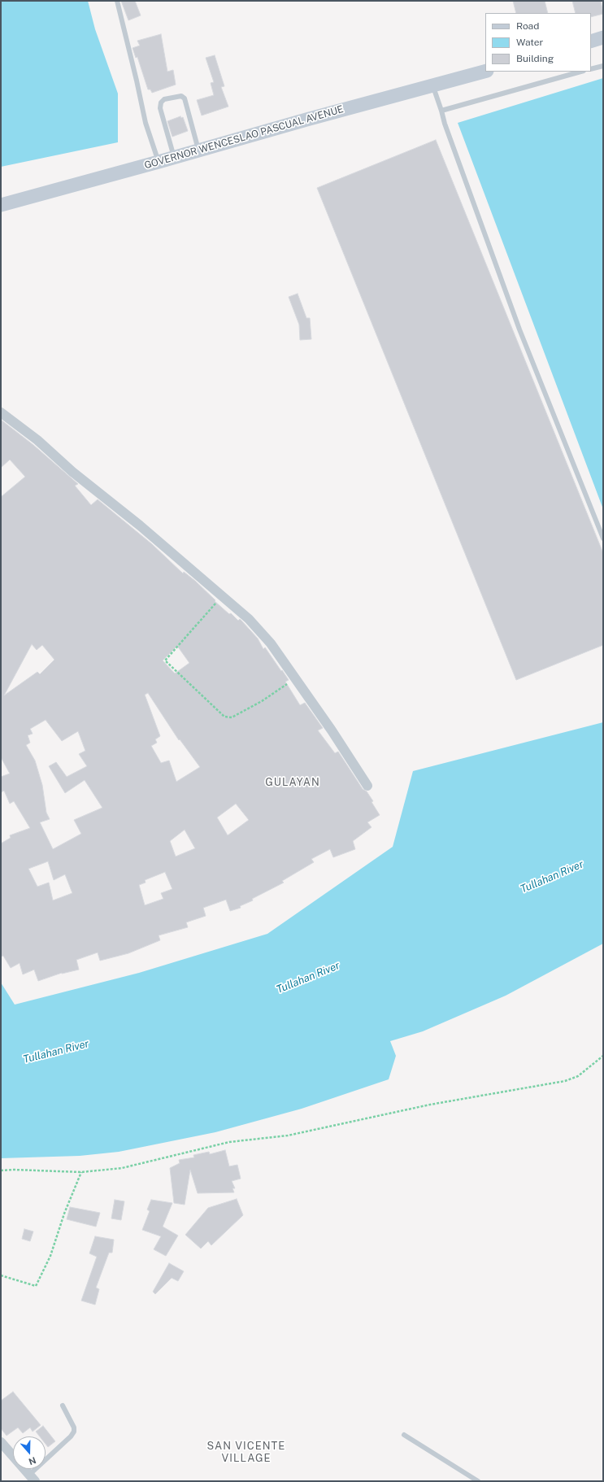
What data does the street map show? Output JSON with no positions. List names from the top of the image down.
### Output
{
  "streets": {
    "main road": ["GOVERNOR WENCESLAO PASCUAL AVENUE"]
  },
  "districts": ["GULAYAN", "SAN VICENTE VILLAGE"],
  "water": ["Tullahan River"],
  "legend": ["Road", "Water", "Building"],
  "north": "bottom"
}
